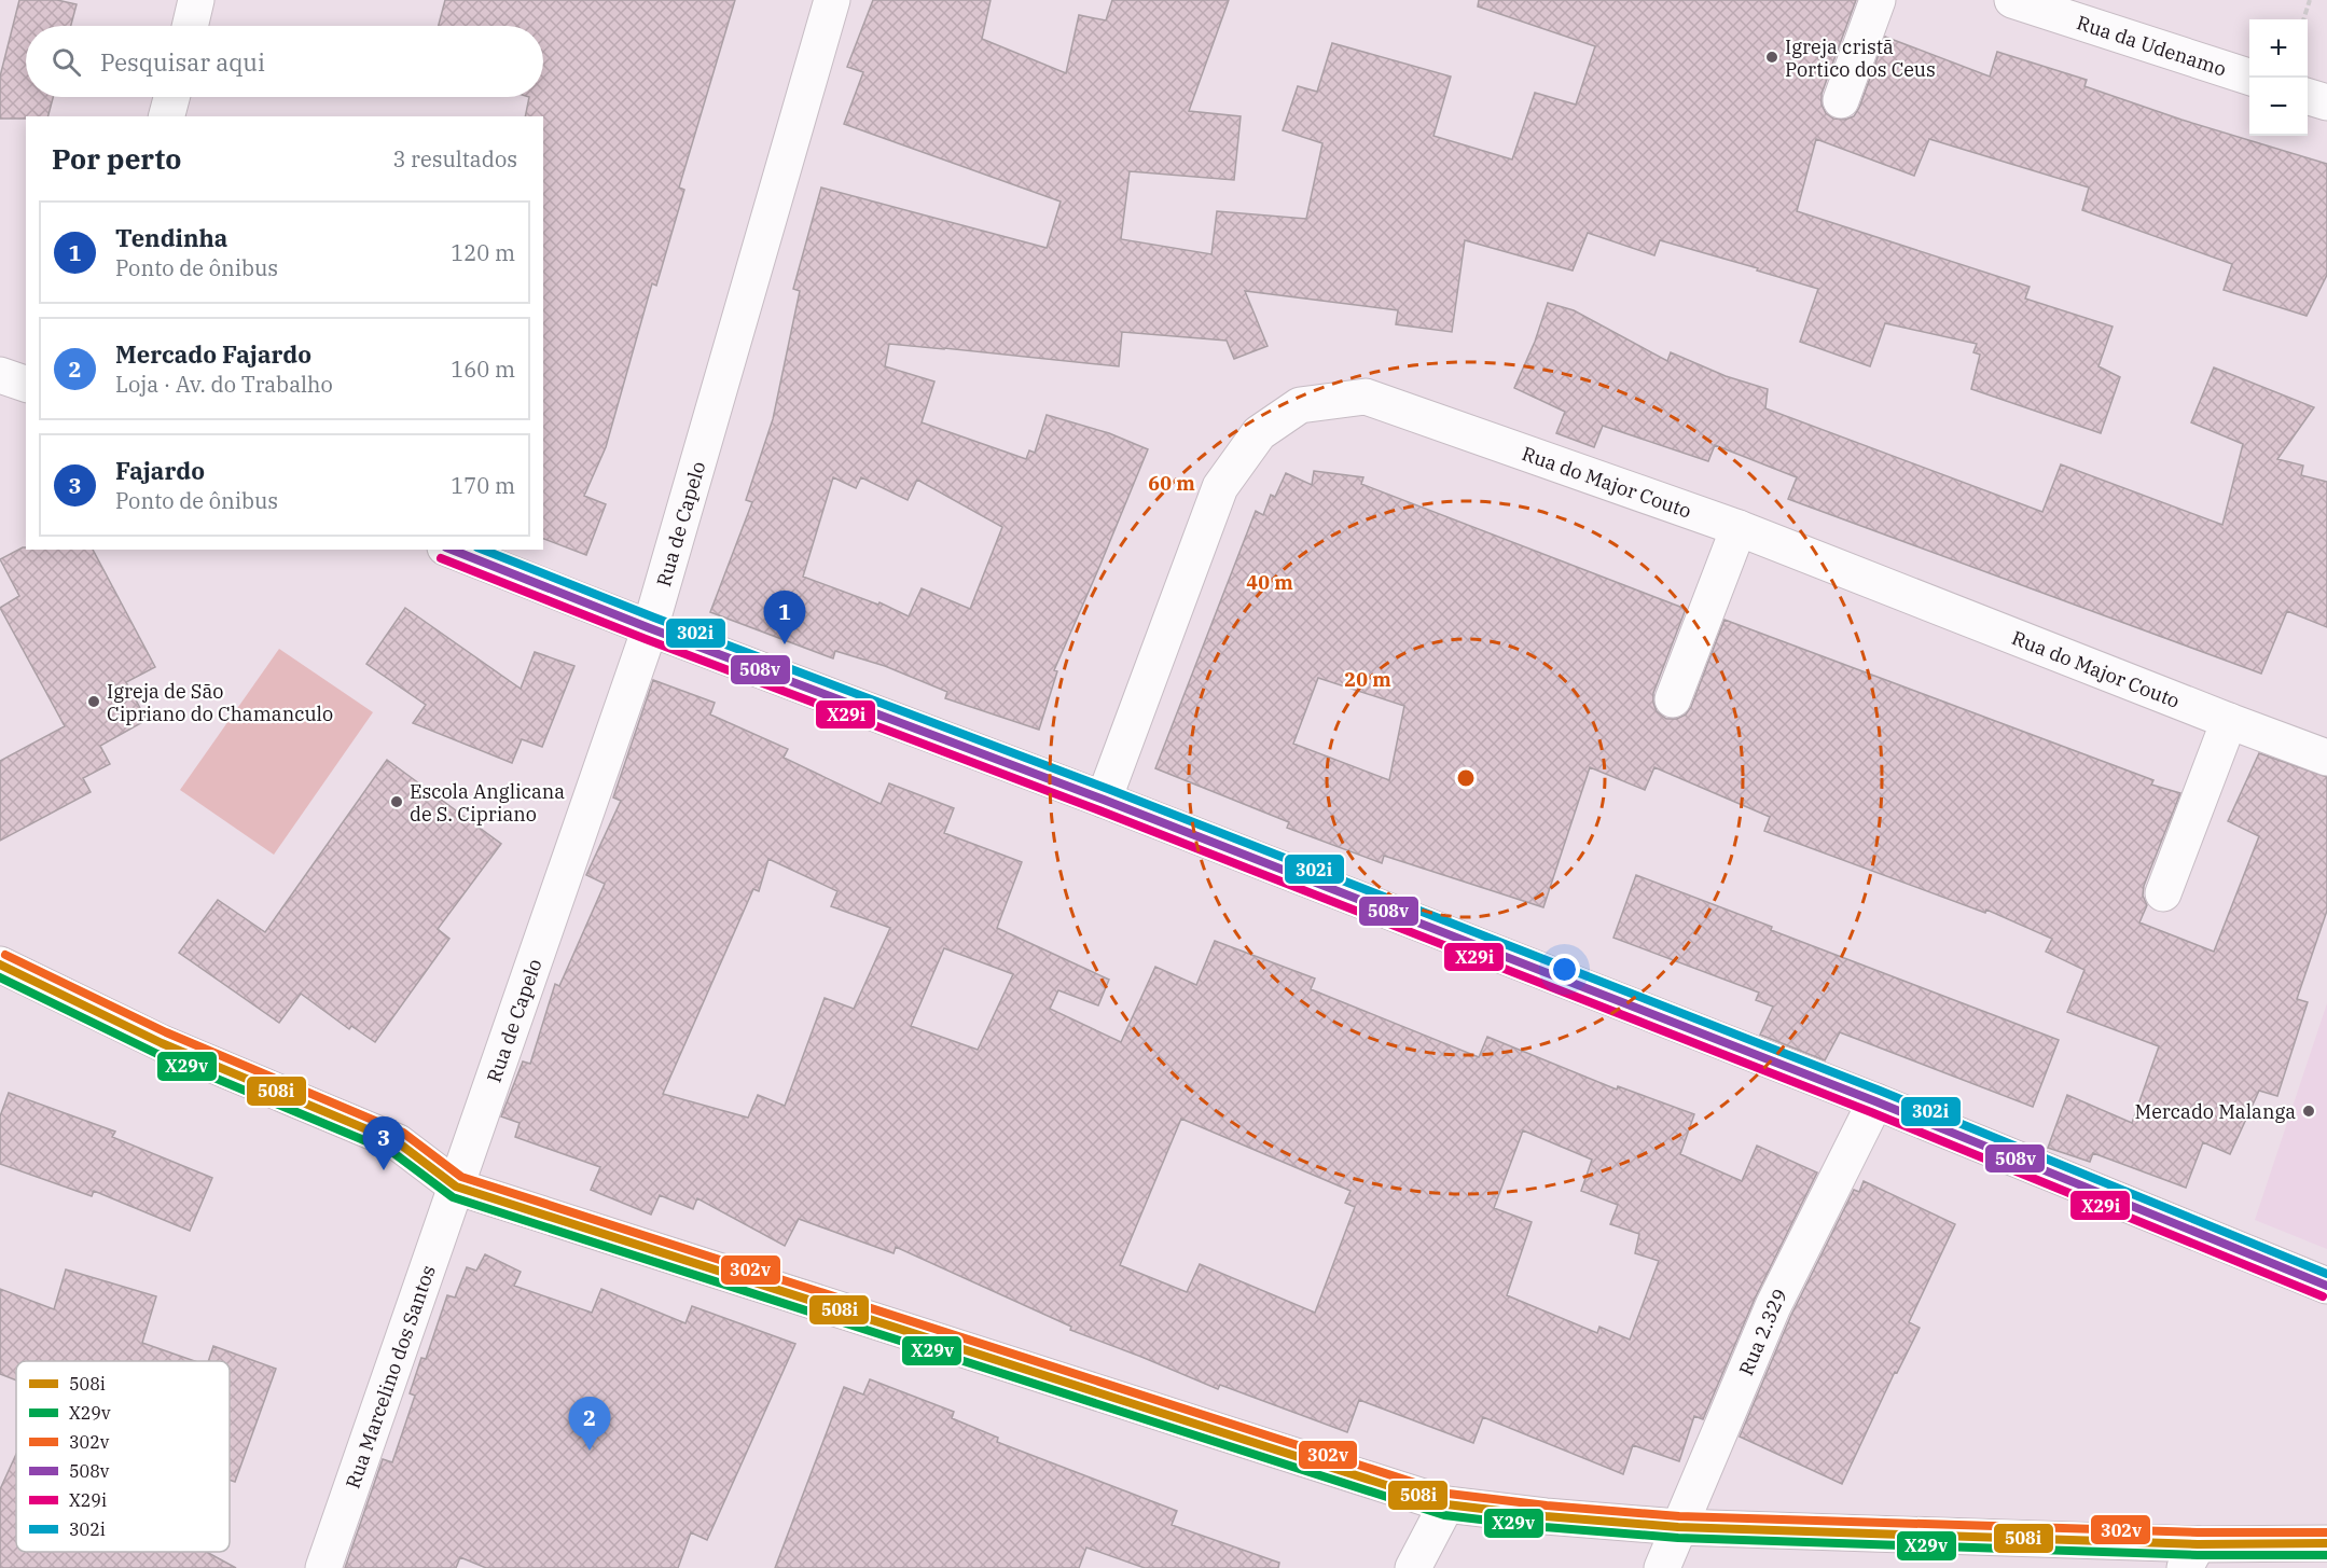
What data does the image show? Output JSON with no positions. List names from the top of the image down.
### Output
{
  "streets": {
    "main road": [
      "Rua da Udenamo",
      "Rua do Major Couto",
      "Rua de Capelo",
      "Rua 2.329",
      "Rua Marcelino dos Santos"
    ]
  },
  "crossings": [
    ["Rua de Capelo", "Rua Marcelino dos Santos"]
  ],
  "places": [
    "Igreja cristã Portico dos Ceus",
    "Igreja de São Cipriano do Chamanculo",
    "Escola Anglicana de S. Cipriano",
    "Mercado Malanga"
  ],
  "lines": [
    "transit line 508v",
    "transit line 302i",
    "transit line X29i",
    "transit line 302v",
    "transit line 508i",
    "transit line X29v"
  ],
  "legend": [
    "508i",
    "X29v",
    "302v",
    "508v",
    "X29i",
    "302i"
  ],
  "page": {
    "map_buttons": ["+", "−"],
    "search": "Pesquisar aqui",
    "heading": ["Por perto", "3 resultados"],
    "list": [
      {
        "mark": "1",
        "name": "Tendinha",
        "note": "Ponto de ônibus",
        "value": "120 m"
      },
      {
        "mark": "2",
        "name": "Mercado Fajardo",
        "note": "Loja · Av. do Trabalho",
        "value": "160 m"
      },
      {
        "mark": "3",
        "name": "Fajardo",
        "note": "Ponto de ônibus",
        "value": "170 m"
      }
    ],
    "pins": ["1", "3", "2"]
  },
  "rings": ["60 m", "40 m", "20 m"]
}
